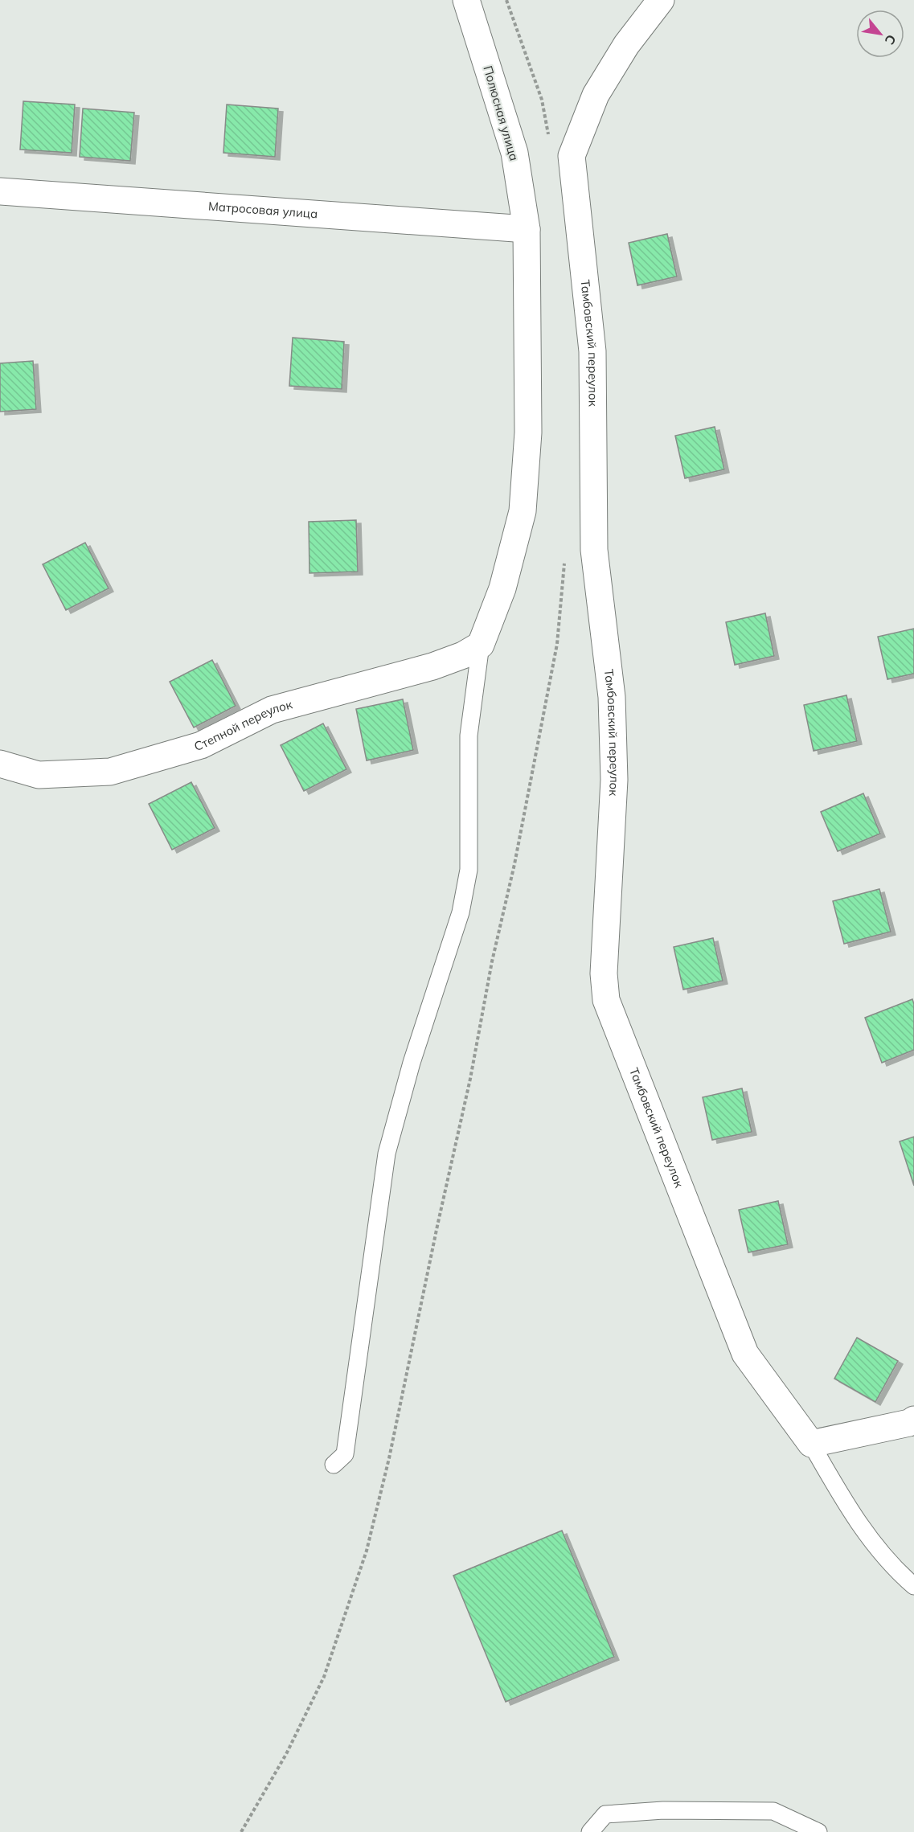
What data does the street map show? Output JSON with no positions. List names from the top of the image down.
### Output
{
  "streets": {
    "street": [
      "Полюсная улица",
      "Матросовая улица",
      "Тамбовский переулок",
      "Степной переулок"
    ]
  },
  "crossings": [
    ["Полюсная улица", "Матросовая улица"],
    ["Полюсная улица", "Степной переулок"]
  ],
  "north": "bottom right"
}
